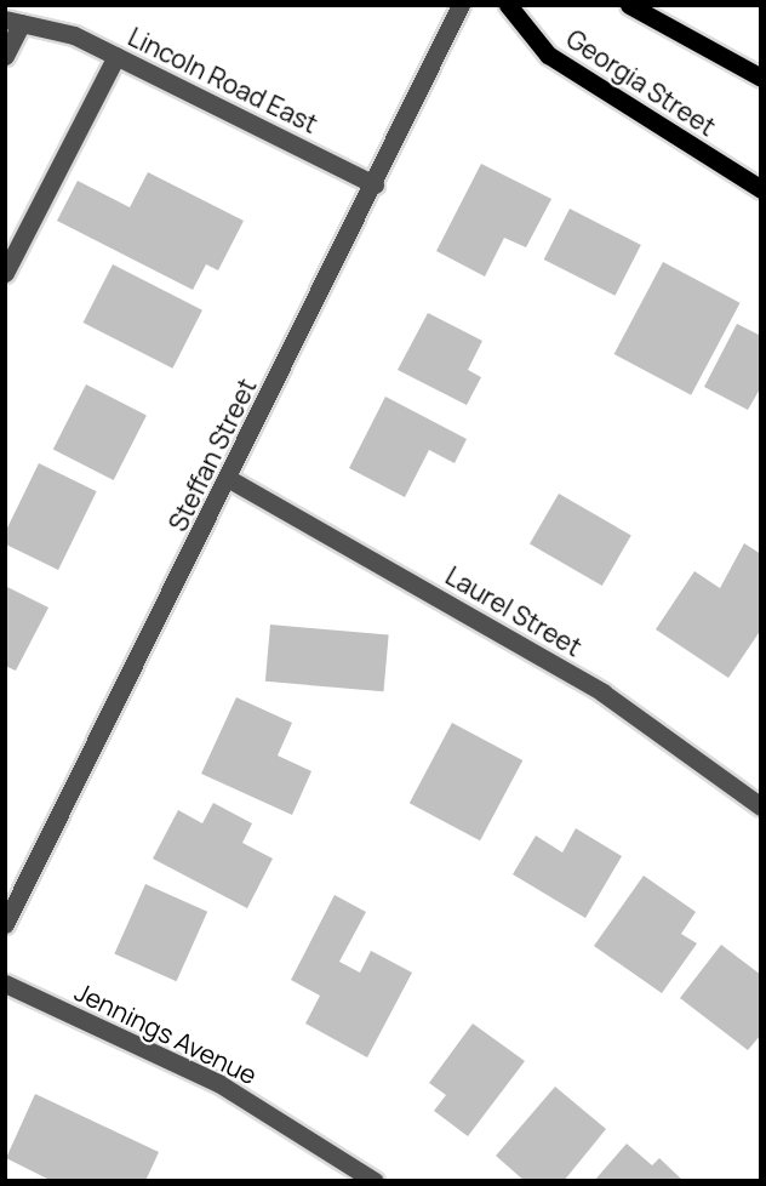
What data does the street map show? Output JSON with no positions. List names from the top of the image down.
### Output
{
  "streets": {
    "main road": ["Georgia Street"],
    "street": [
      "Lincoln Road East",
      "Steffan Street",
      "Laurel Street",
      "Jennings Avenue"
    ]
  },
  "crossings": [
    ["Lincoln Road East", "Steffan Street"],
    ["Steffan Street", "Laurel Street"]
  ]
}
